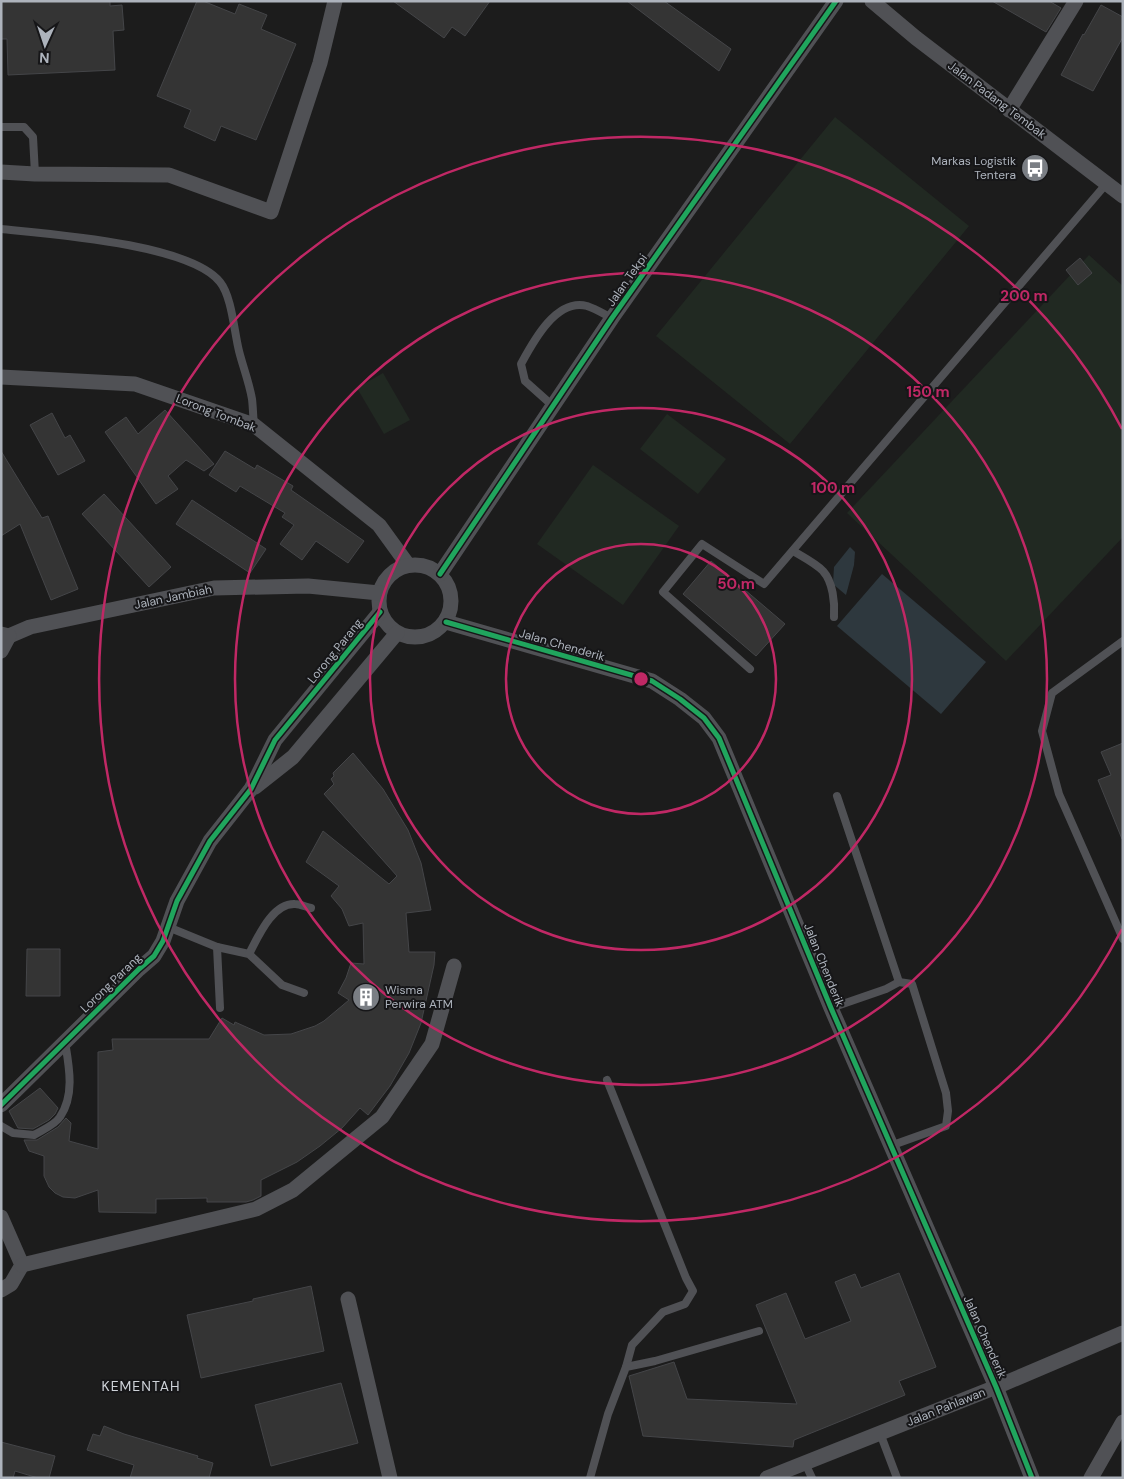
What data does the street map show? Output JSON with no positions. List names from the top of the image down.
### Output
{
  "streets": {
    "street": [
      "Jalan Padang Tembak",
      "Jalan Tekpi",
      "Lorong Tombak",
      "Jalan Jambiah",
      "Jalan Chenderik",
      "Lorong Parang",
      "Jalan Pahlawan"
    ]
  },
  "crossings": [
    ["Jalan Tekpi", "Lorong Tombak"],
    ["Jalan Tekpi", "Jalan Jambiah"],
    ["Jalan Tekpi", "Jalan Chenderik"],
    ["Jalan Tekpi", "Lorong Parang"],
    ["Lorong Tombak", "Jalan Jambiah"],
    ["Lorong Tombak", "Jalan Chenderik"],
    ["Lorong Tombak", "Lorong Parang"],
    ["Jalan Jambiah", "Jalan Chenderik"],
    ["Jalan Jambiah", "Lorong Parang"],
    ["Jalan Chenderik", "Lorong Parang"],
    ["Jalan Chenderik", "Jalan Pahlawan"]
  ],
  "districts": ["KEMENTAH"],
  "places": {
    "bus stop": ["Markas Logistik Tentera"],
    "building": ["Wisma Perwira ATM"]
  },
  "north": "bottom",
  "rings": [
    "200 m",
    "150 m",
    "100 m",
    "50 m"
  ]
}
